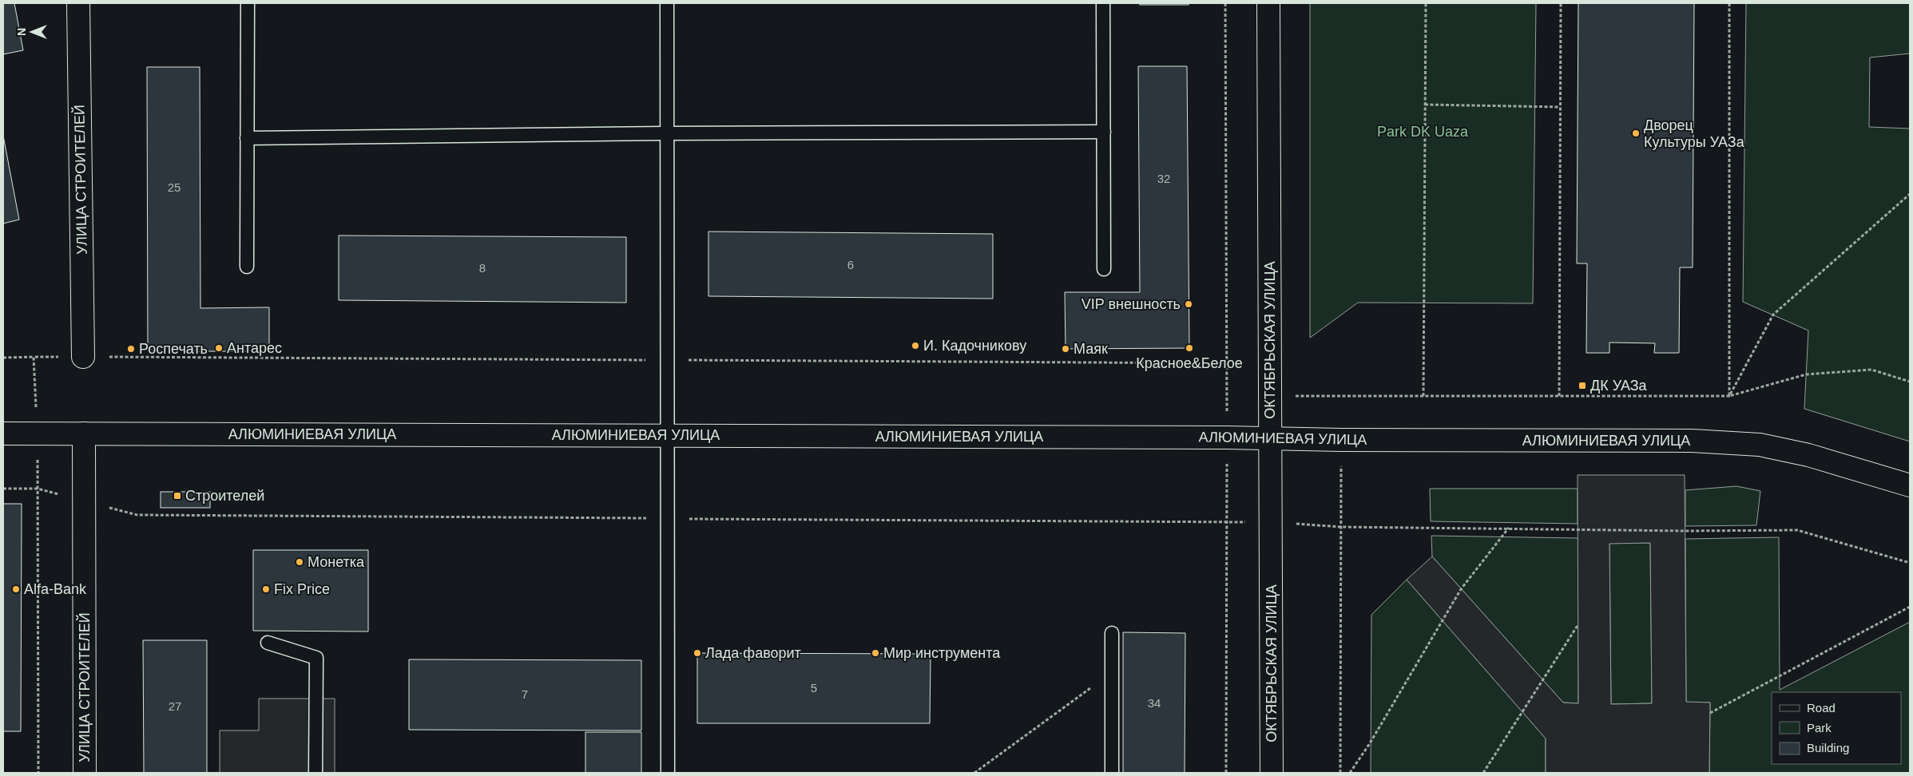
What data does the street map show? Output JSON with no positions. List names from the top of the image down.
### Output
{
  "streets": {
    "main road": ["УЛИЦА СТРОИТЕЛЕЙ", "ОКТЯБРЬСКАЯ УЛИЦА", "АЛЮМИНИЕВАЯ УЛИЦА"]
  },
  "crossings": [
    ["УЛИЦА СТРОИТЕЛЕЙ", "АЛЮМИНИЕВАЯ УЛИЦА"],
    ["ОКТЯБРЬСКАЯ УЛИЦА", "АЛЮМИНИЕВАЯ УЛИЦА"]
  ],
  "parks": ["Park DK Uaza"],
  "places": {
    "other": [
      "Дворец Культуры УАЗа",
      "VIP внешность",
      "И. Кадочникову",
      "Антарес",
      "Красное&Белое",
      "Роспечать",
      "Маяк",
      "Монетка",
      "Alfa-Bank",
      "Fix Price",
      "Лада фаворит",
      "Мир инструмента"
    ],
    "transit": ["ДК УАЗа", "Строителей"]
  },
  "house_numbers": [
    "32",
    "25",
    "6",
    "8",
    "5",
    "7",
    "34",
    "27"
  ],
  "legend": ["Road", "Park", "Building"],
  "north": "left"
}
